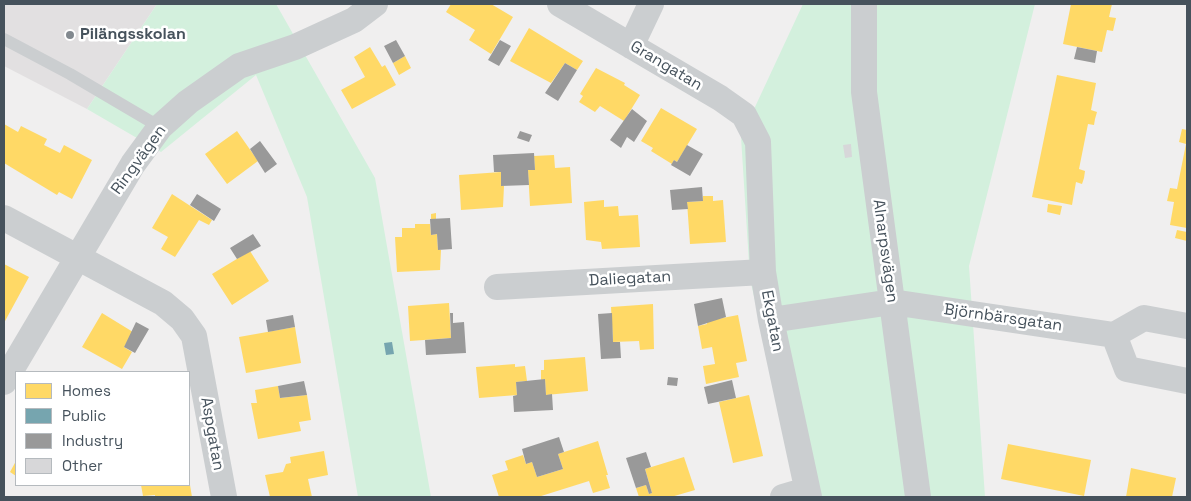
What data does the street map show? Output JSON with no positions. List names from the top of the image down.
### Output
{
  "streets": {
    "street": [
      "Grangatan",
      "Ringvägen",
      "Alnarpsvägen",
      "Daliegatan",
      "Björnbärsgatan",
      "Ekgatan",
      "Aspgatan"
    ]
  },
  "crossings": [
    ["Grangatan", "Ekgatan"],
    ["Ringvägen", "Aspgatan"],
    ["Alnarpsvägen", "Björnbärsgatan"],
    ["Daliegatan", "Ekgatan"],
    ["Björnbärsgatan", "Ekgatan"]
  ],
  "places": ["Pilängsskolan"],
  "legend": [
    "Homes",
    "Public",
    "Industry",
    "Other"
  ]
}
